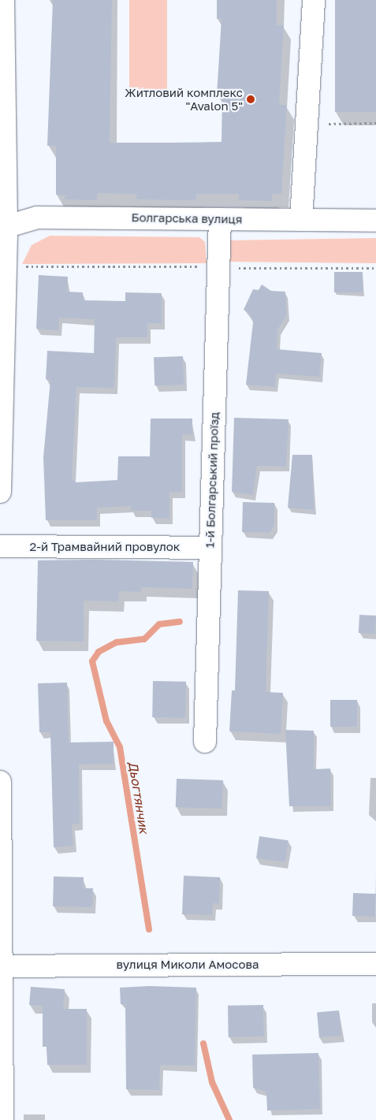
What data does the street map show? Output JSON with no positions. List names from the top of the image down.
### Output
{
  "streets": {
    "street": [
      "Болгарська вулиця",
      "1-й Болгарський проїзд",
      "2-й Трамвайний провулок",
      "вулиця Миколи Амосова"
    ]
  },
  "crossings": [
    ["Болгарська вулиця", "1-й Болгарський проїзд"],
    ["1-й Болгарський проїзд", "2-й Трамвайний провулок"]
  ],
  "water": ["Дьогтянчик"],
  "places": ["Житловий комплекс \"Avalon 5\""]
}
